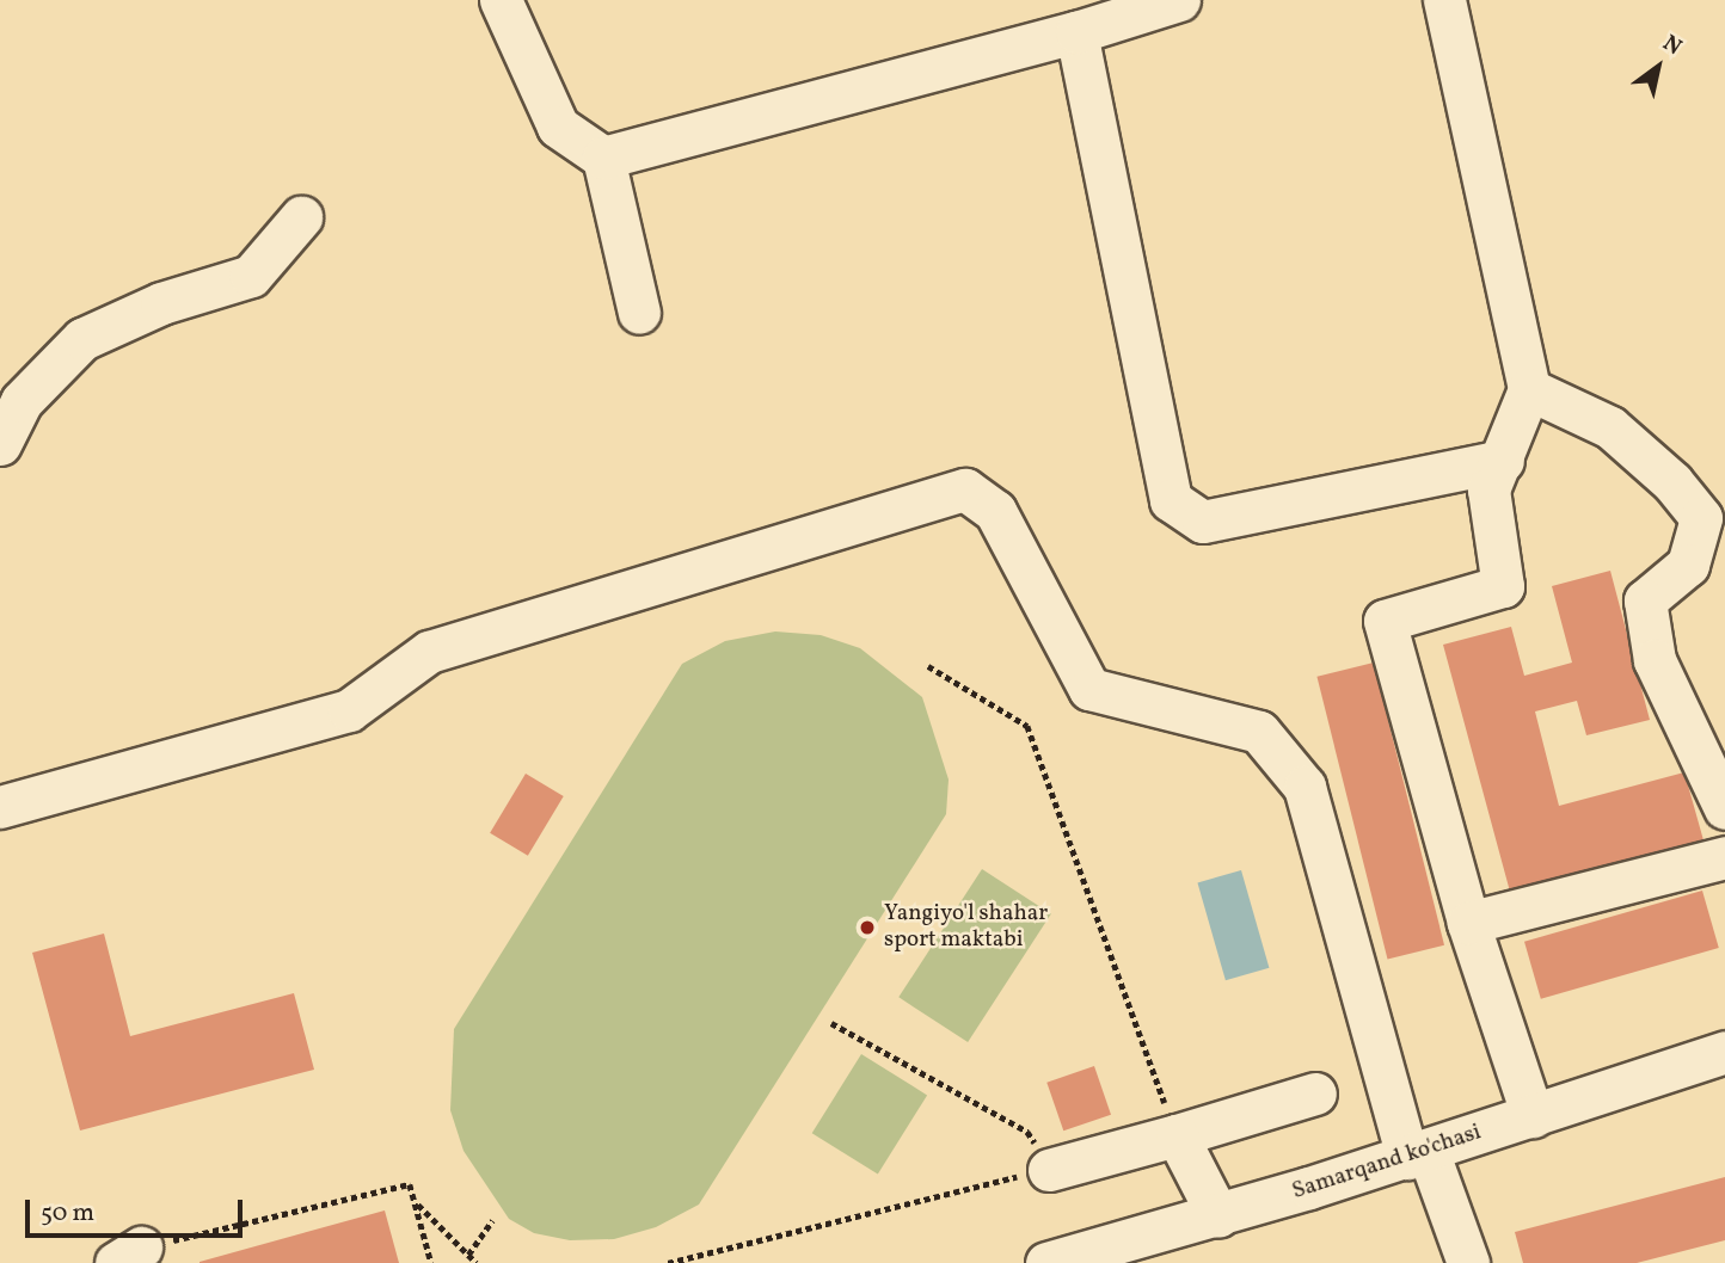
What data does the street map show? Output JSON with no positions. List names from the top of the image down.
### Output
{
  "streets": {
    "street": ["Samarqand ko'chasi"]
  },
  "places": ["Yangiyo'l shahar sport maktabi"],
  "scale_bar": "50 m",
  "north": "top right"
}
